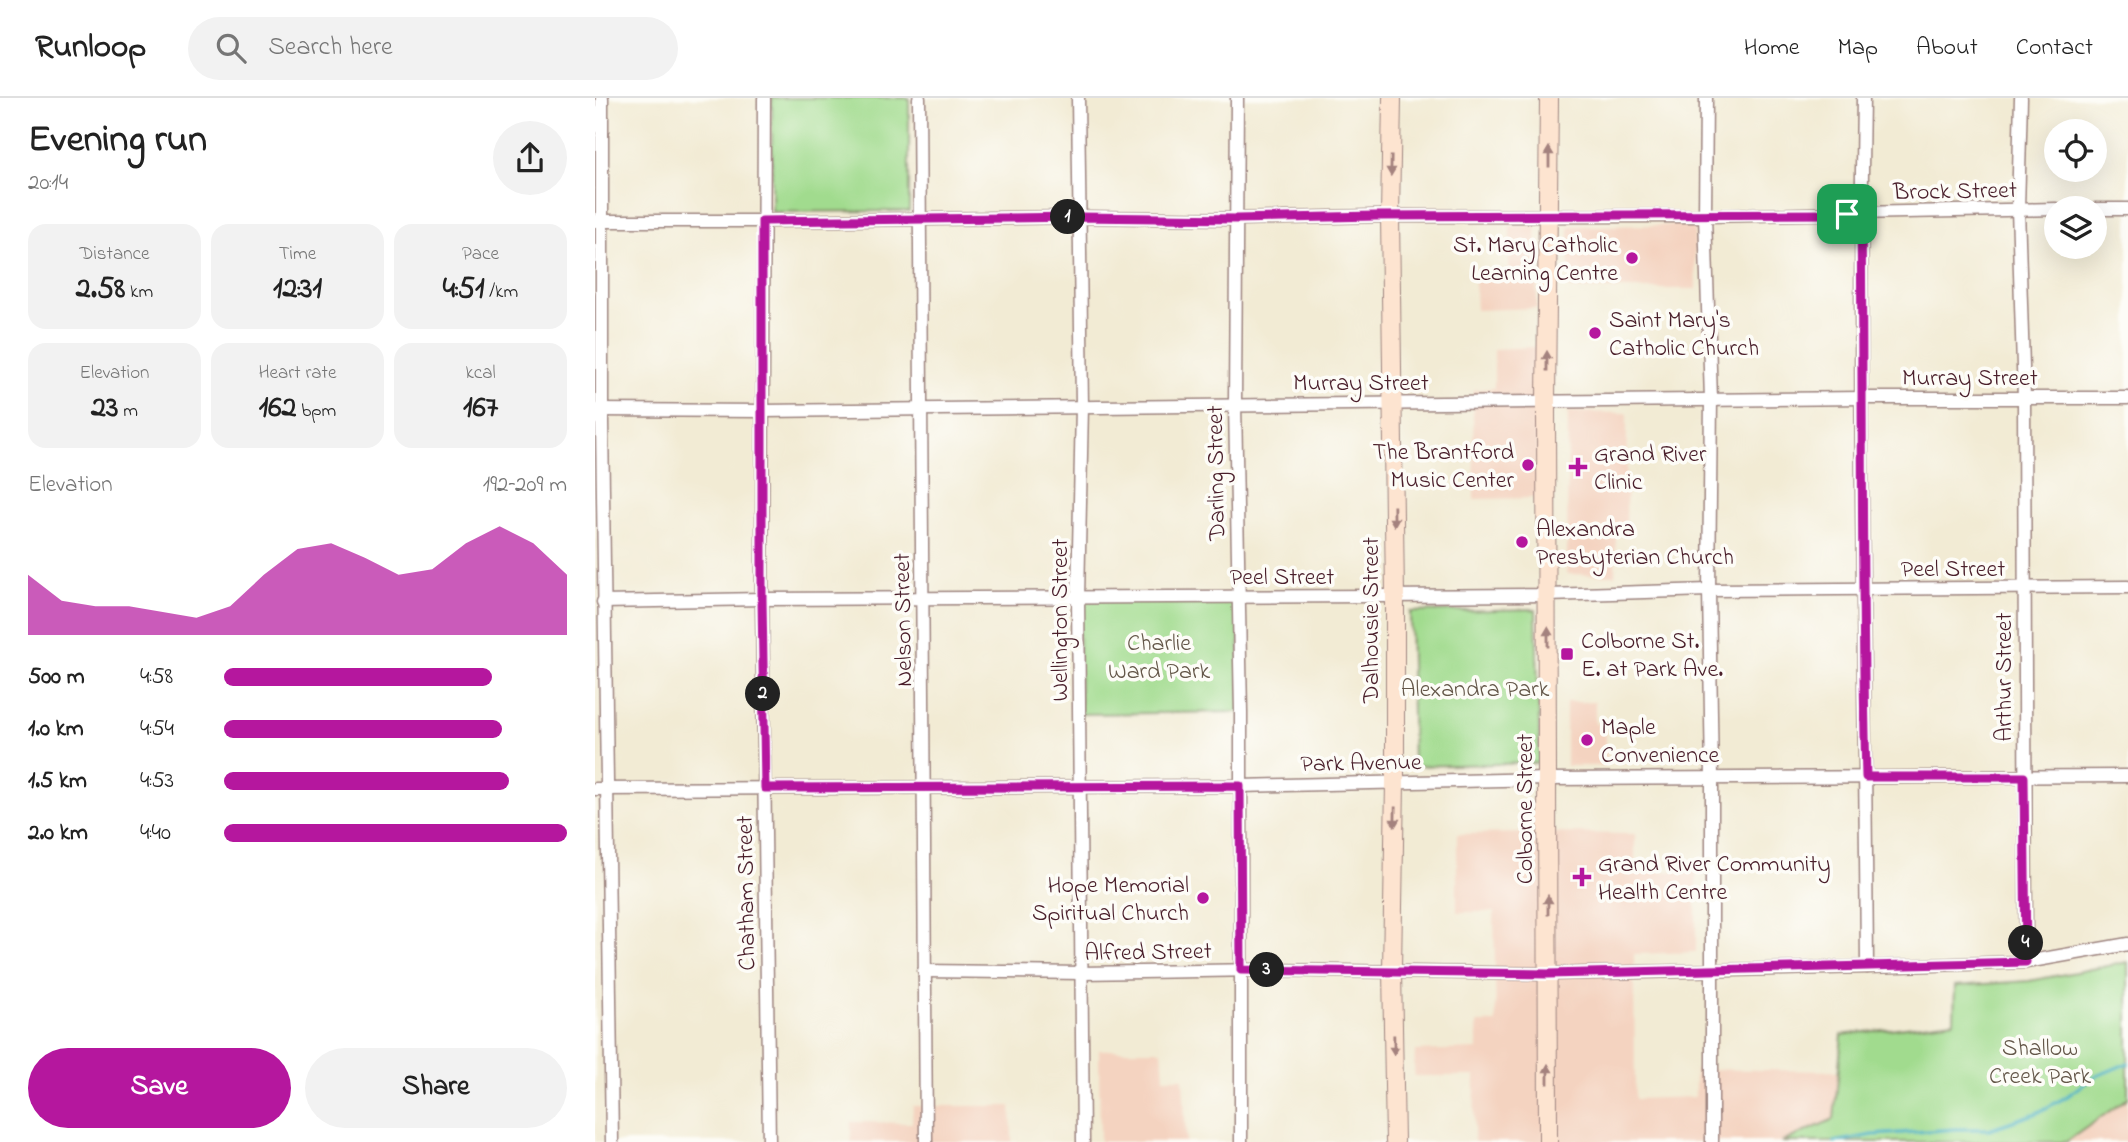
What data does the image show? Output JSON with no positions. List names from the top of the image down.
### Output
{
  "streets": {
    "main road": ["Dalhousie Street", "Colborne Street"],
    "street": [
      "Brock Street",
      "Murray Street",
      "Darling Street",
      "Peel Street",
      "Nelson Street",
      "Wellington Street",
      "Arthur Street",
      "Park Avenue",
      "Chatham Street",
      "Alfred Street"
    ]
  },
  "crossings": [
    ["Brock Street", "Darling Street"],
    ["Brock Street", "Nelson Street"],
    ["Brock Street", "Wellington Street"],
    ["Brock Street", "Dalhousie Street"],
    ["Brock Street", "Arthur Street"],
    ["Brock Street", "Colborne Street"],
    ["Brock Street", "Chatham Street"],
    ["Murray Street", "Darling Street"],
    ["Murray Street", "Nelson Street"],
    ["Murray Street", "Wellington Street"],
    ["Murray Street", "Dalhousie Street"],
    ["Murray Street", "Arthur Street"],
    ["Murray Street", "Colborne Street"],
    ["Murray Street", "Chatham Street"],
    ["Darling Street", "Peel Street"],
    ["Darling Street", "Park Avenue"],
    ["Darling Street", "Alfred Street"],
    ["Peel Street", "Nelson Street"],
    ["Peel Street", "Wellington Street"],
    ["Peel Street", "Dalhousie Street"],
    ["Peel Street", "Arthur Street"],
    ["Peel Street", "Colborne Street"],
    ["Peel Street", "Chatham Street"],
    ["Nelson Street", "Park Avenue"],
    ["Nelson Street", "Alfred Street"],
    ["Wellington Street", "Park Avenue"],
    ["Wellington Street", "Alfred Street"],
    ["Dalhousie Street", "Park Avenue"],
    ["Dalhousie Street", "Alfred Street"],
    ["Arthur Street", "Park Avenue"],
    ["Arthur Street", "Alfred Street"],
    ["Park Avenue", "Colborne Street"],
    ["Park Avenue", "Chatham Street"],
    ["Colborne Street", "Alfred Street"]
  ],
  "one_way": ["Dalhousie Street", "Colborne Street"],
  "parks": ["Charlie Ward Park", "Alexandra Park", "Shallow Creek Park"],
  "places": {
    "other": [
      "St. Mary Catholic Learning Centre",
      "Saint Mary's Catholic Church",
      "The Brantford Music Center",
      "Alexandra Presbyterian Church",
      "Maple Convenience",
      "Hope Memorial Spiritual Church"
    ],
    "health": ["Grand River Clinic", "Grand River Community Health Centre"],
    "transit": ["Colborne St. E. at Park Ave."]
  },
  "page": {
    "header": "Runloop",
    "search": "Search here",
    "nav": [
      "Home",
      "Map",
      "About",
      "Contact"
    ],
    "heading": ["Evening run", "20:14"],
    "pins": [
      "1",
      "2",
      "4",
      "3"
    ],
    "stats": [
      ["Distance", "2.58 km"],
      ["Time", "12:31"],
      ["Pace", "4:51 /km"],
      ["Elevation", "23 m"],
      ["Heart rate", "162 bpm"],
      ["kcal", "167"]
    ],
    "chart": ["Elevation", "192–209 m"],
    "list": [
      {
        "name": "500 m",
        "note": "4:58"
      },
      {
        "name": "1.0 km",
        "note": "4:54"
      },
      {
        "name": "1.5 km",
        "note": "4:53"
      },
      {
        "name": "2.0 km",
        "note": "4:40"
      }
    ],
    "buttons": ["Save", "Share"]
  }
}
